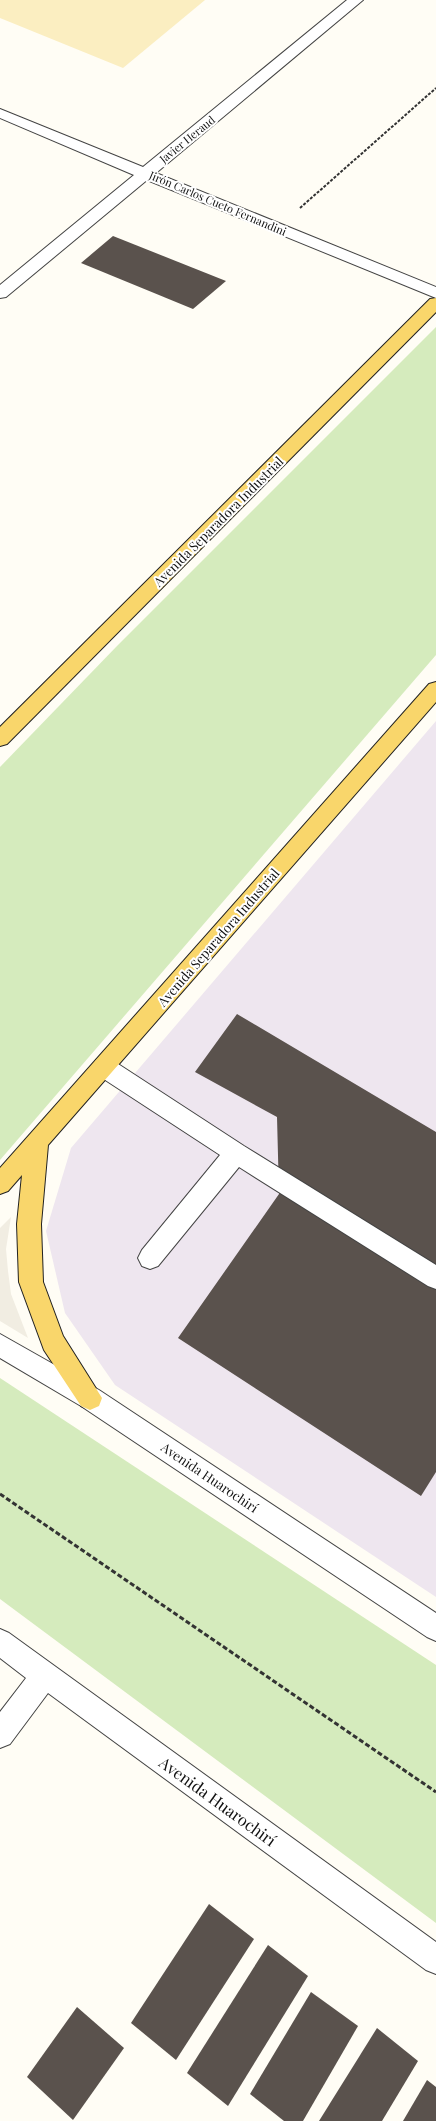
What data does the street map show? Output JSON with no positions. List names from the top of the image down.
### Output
{
  "streets": {
    "main road": ["Avenida Separadora Industrial"],
    "street": ["Javier Heraud", "Jirón Carlos Cueto Fernandini", "Avenida Huarochirí"]
  },
  "crossings": [
    ["Javier Heraud", "Jirón Carlos Cueto Fernandini"]
  ]
}
